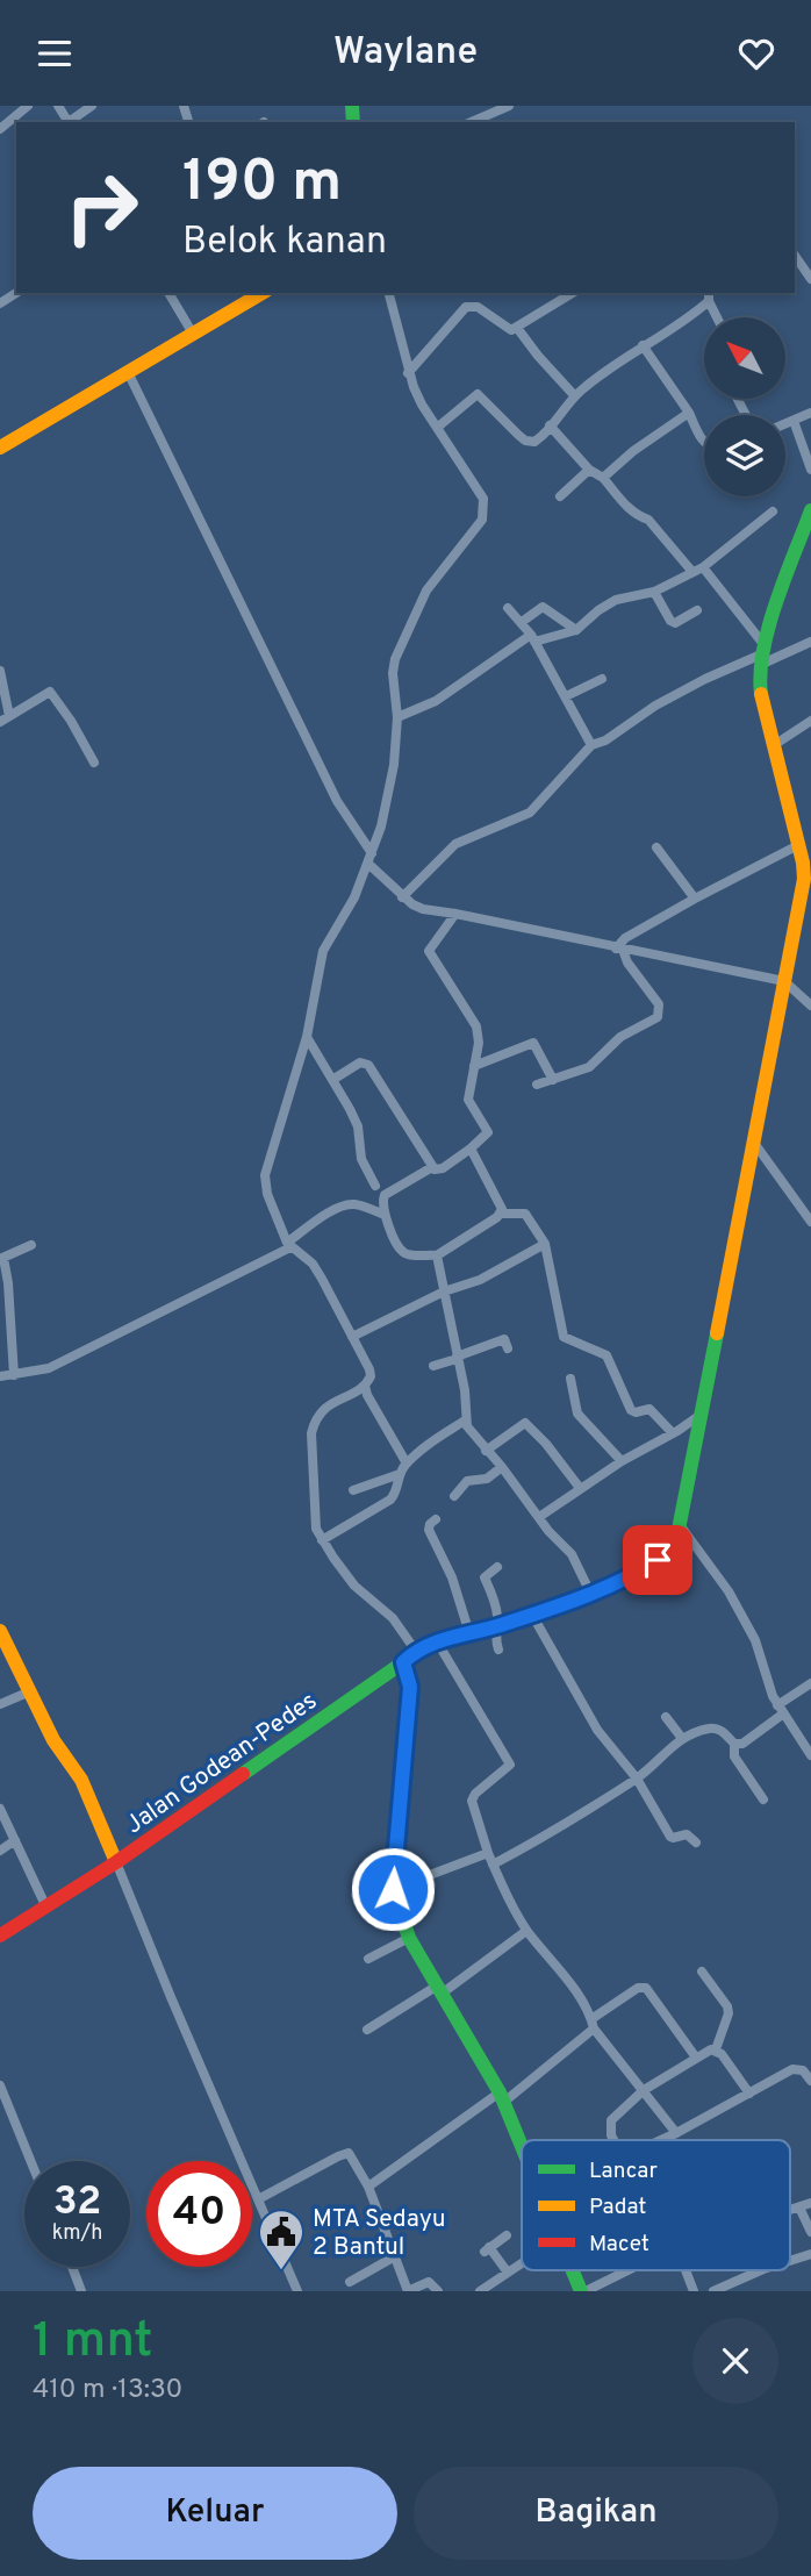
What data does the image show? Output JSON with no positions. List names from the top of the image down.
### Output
{
  "streets": {
    "street": ["Jalan Godean-Pedes"]
  },
  "places": {
    "public building": ["MTA Sedayu 2 Bantul"]
  },
  "legend": ["Lancar", "Padat", "Macet"],
  "north": "top left",
  "page": {
    "header": "Waylane",
    "turn": ["190 m", "Belok kanan"],
    "speed": "32 km/h",
    "limit": "40",
    "heading": ["1 mnt", "410 m · 13:30"],
    "buttons": ["Keluar", "Bagikan"]
  }
}
